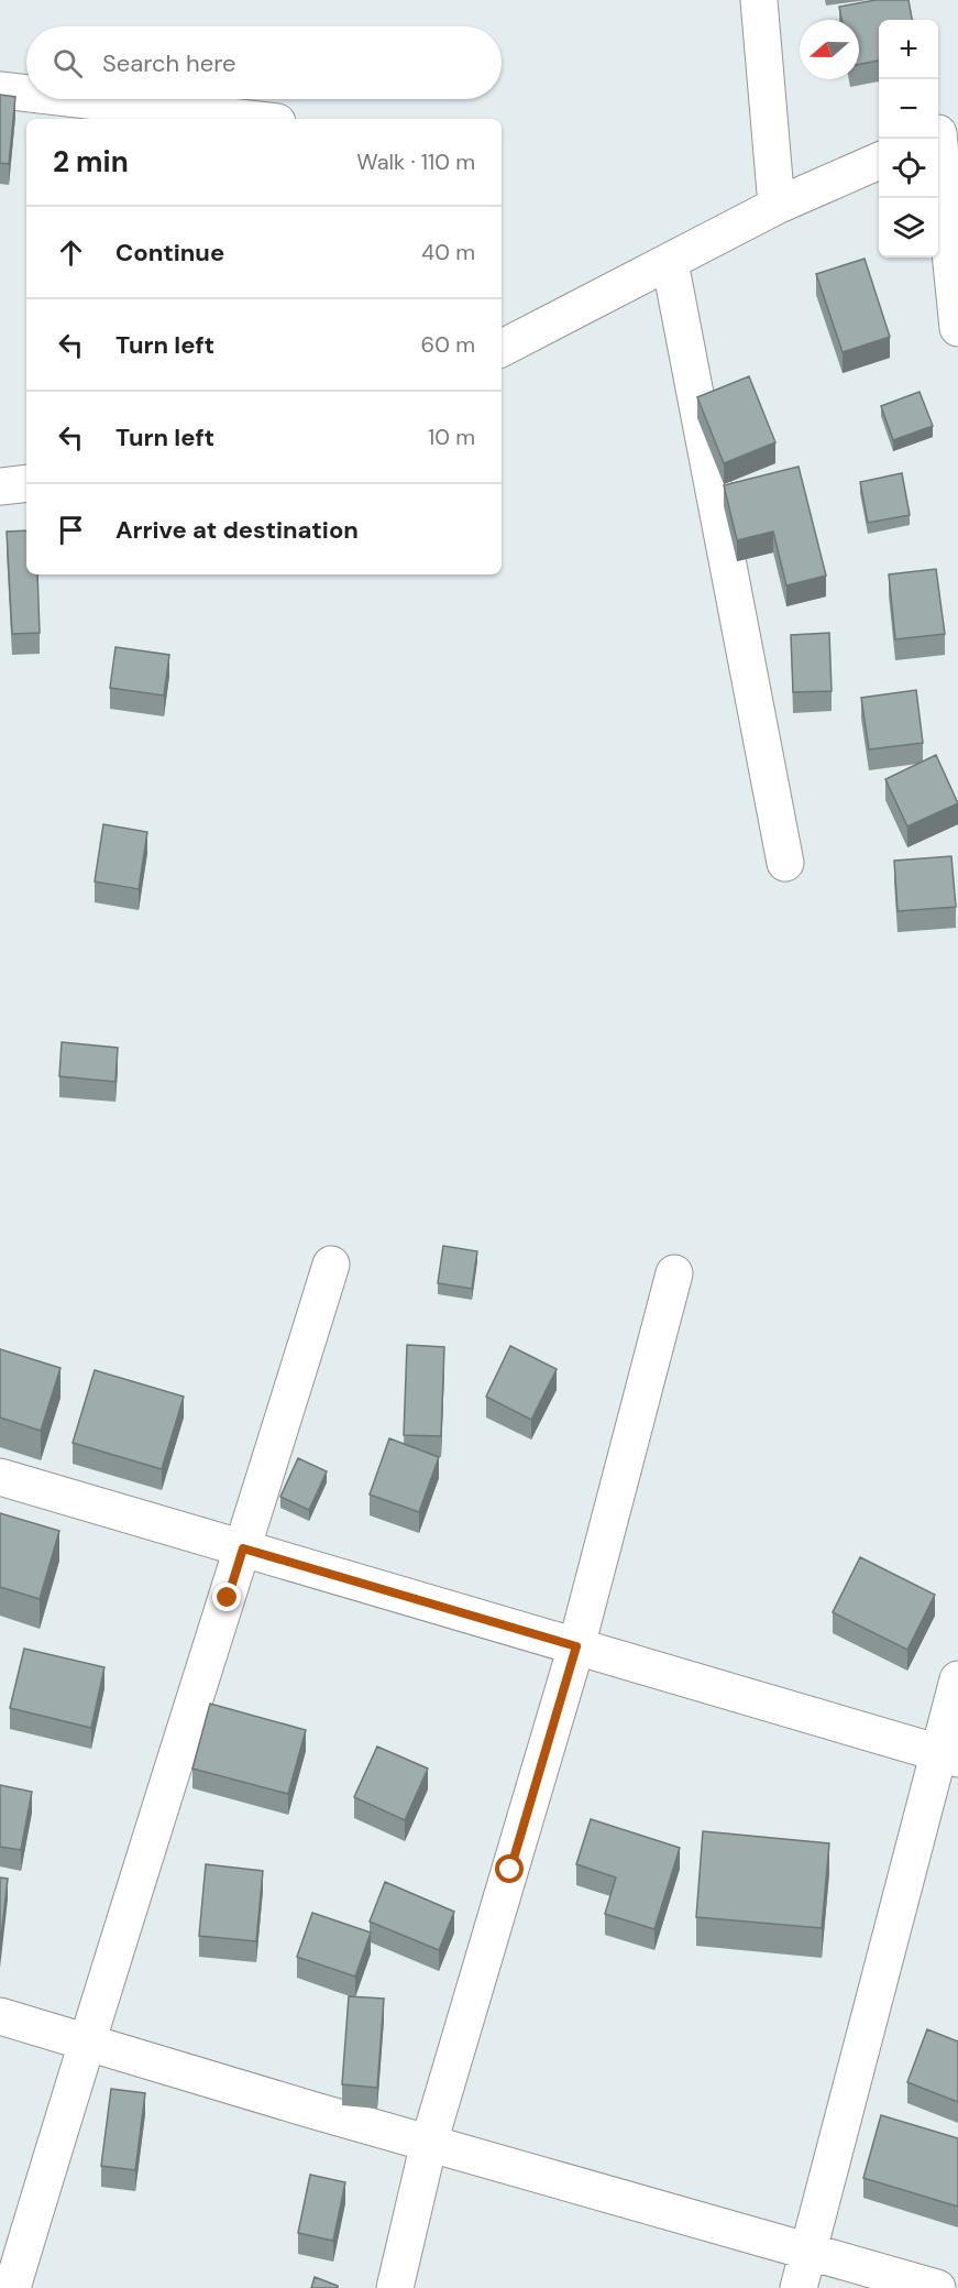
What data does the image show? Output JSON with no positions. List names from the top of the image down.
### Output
{
  "north": "left",
  "page": {
    "map_buttons": ["+", "−"],
    "search": "Search here",
    "heading": ["2 min", "Walk · 110 m"],
    "list": [
      ["Continue", "40 m"],
      ["Turn left", "60 m"],
      ["Turn left", "10 m"],
      "Arrive at destination"
    ]
  }
}
